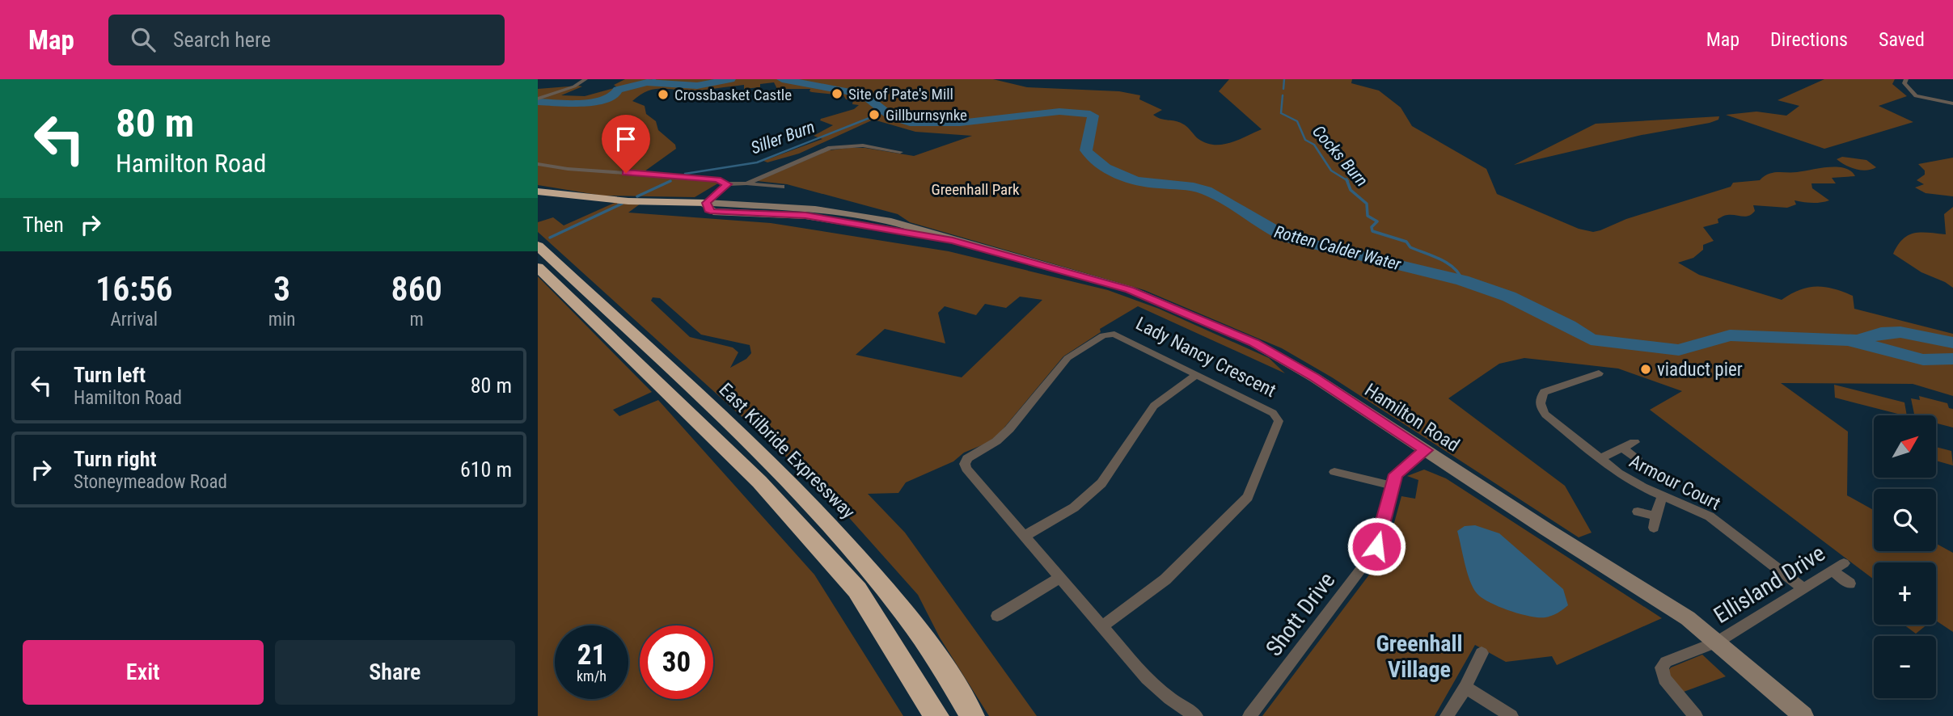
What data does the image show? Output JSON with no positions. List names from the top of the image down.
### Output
{
  "streets": {
    "highway": ["East Kilbride Expressway"],
    "main road": ["Hamilton Road"],
    "street": [
      "Lady Nancy Crescent",
      "Armour Court",
      "Ellisland Drive",
      "Shott Drive"
    ]
  },
  "crossings": [
    ["Hamilton Road", "Ellisland Drive"],
    ["Hamilton Road", "Shott Drive"],
    ["Armour Court", "Ellisland Drive"]
  ],
  "districts": ["Greenhall Village"],
  "water": ["Siller Burn", "Cocks Burn", "Rotten Calder Water"],
  "parks": ["Greenhall Park"],
  "places": [
    "Site of Pate's Mill",
    "Crossbasket Castle",
    "Gillburnsynke",
    "viaduct pier"
  ],
  "north": "top right",
  "page": {
    "header": "Map",
    "search": "Search here",
    "nav": ["Map", "Directions", "Saved"],
    "turn": ["80 m", "Hamilton Road"],
    "then": "Then",
    "eta": [
      "16:56",
      "Arrival",
      "3",
      "min",
      "860",
      "m"
    ],
    "list": [
      {
        "name": "Turn left",
        "note": "Hamilton Road",
        "value": "80 m"
      },
      {
        "name": "Turn right",
        "note": "Stoneymeadow Road",
        "value": "610 m"
      }
    ],
    "map_buttons": ["+", "−"],
    "speed": "21 km/h",
    "limit": "30",
    "buttons": ["Exit", "Share"]
  }
}
